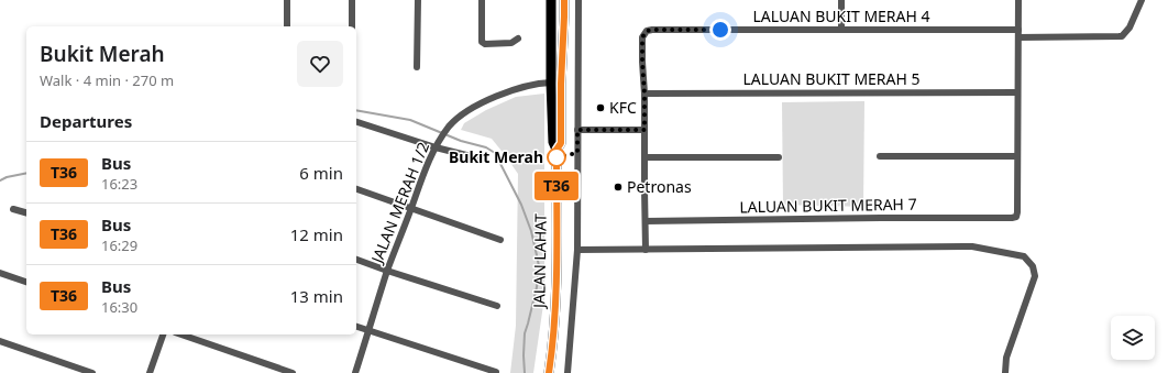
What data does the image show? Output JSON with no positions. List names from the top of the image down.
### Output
{
  "streets": {
    "main road": ["JALAN LAHAT"],
    "street": [
      "LALUAN BUKIT MERAH 4",
      "LALUAN BUKIT MERAH 5",
      "JALAN MERAH 1/2",
      "LALUAN BUKIT MERAH 7"
    ]
  },
  "crossings": [
    ["LALUAN BUKIT MERAH 4", "LALUAN BUKIT MERAH 5"],
    ["LALUAN BUKIT MERAH 4", "LALUAN BUKIT MERAH 7"],
    ["JALAN MERAH 1/2", "JALAN LAHAT"]
  ],
  "places": ["KFC", "Bukit Merah", "Petronas"],
  "lines": ["bus line T36"],
  "page": {
    "on_map": "T36",
    "heading": [
      ["Bukit Merah", "Walk · 4 min · 270 m"],
      "Departures"
    ],
    "list": [
      {
        "mark": "T36",
        "name": "Bus",
        "note": "16:23",
        "value": "6 min"
      },
      {
        "mark": "T36",
        "name": "Bus",
        "note": "16:29",
        "value": "12 min"
      },
      {
        "mark": "T36",
        "name": "Bus",
        "note": "16:30",
        "value": "13 min"
      }
    ]
  }
}
